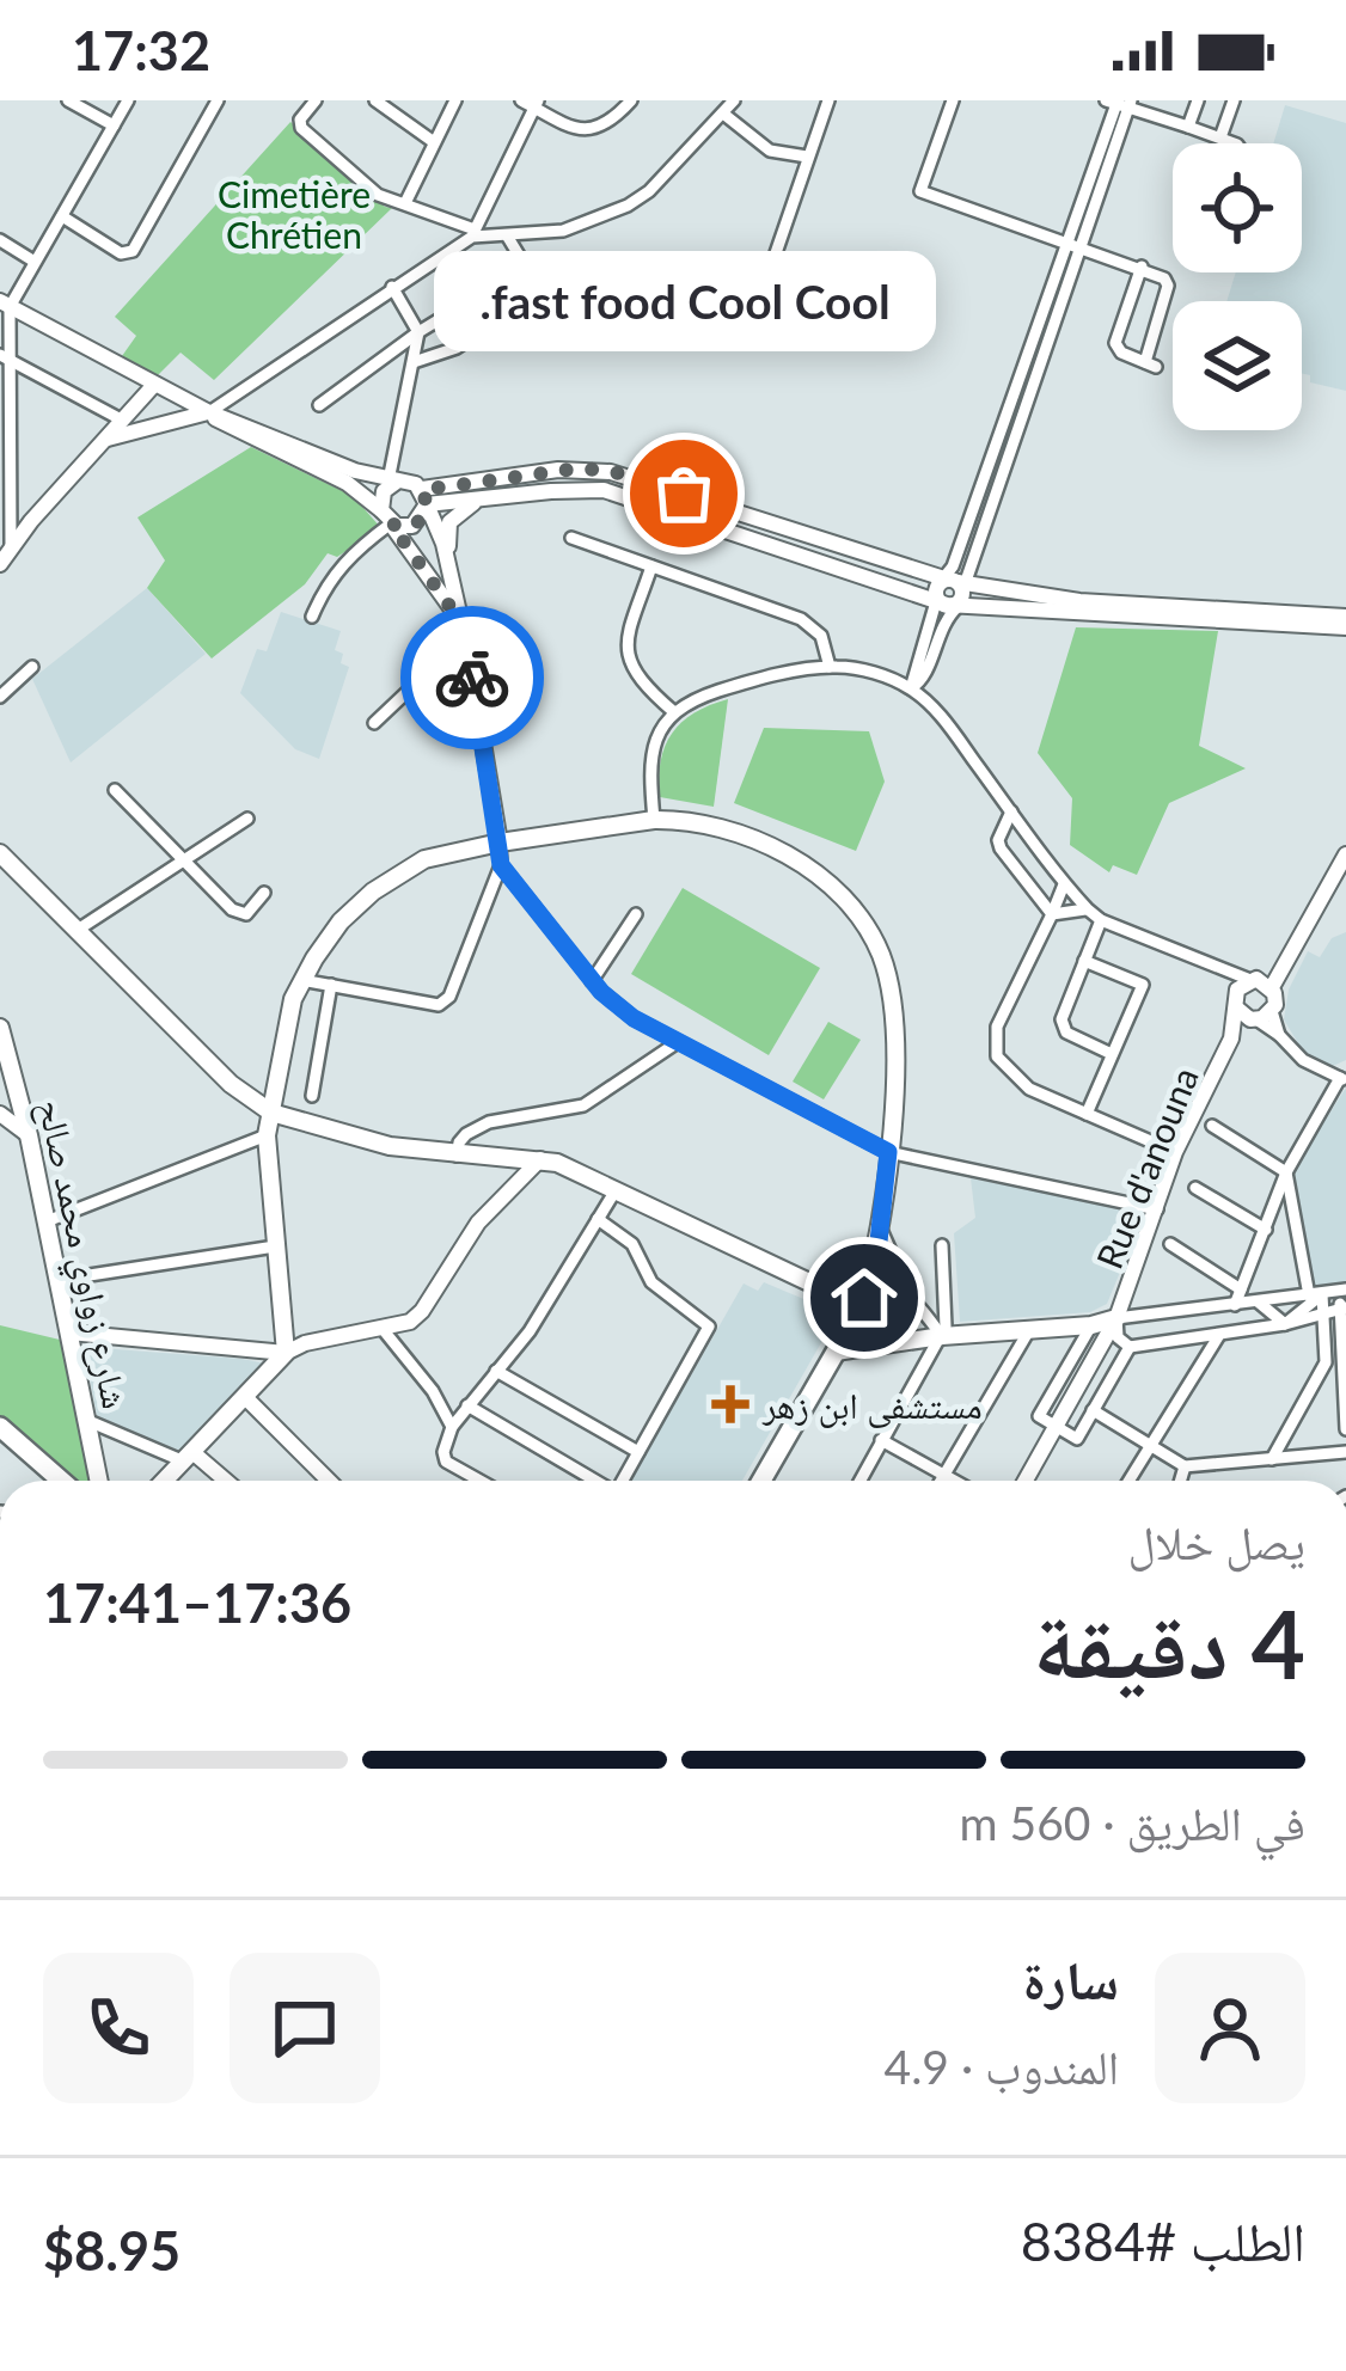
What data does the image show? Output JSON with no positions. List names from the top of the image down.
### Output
{
  "streets": {
    "main road": ["شارع زواوي محمد صالح"],
    "street": ["Rue d'anouna"]
  },
  "parks": ["Cimetière Chrétien"],
  "places": {
    "other": ["fast food Cool Cool."],
    "health": ["مستشفى ابن زهر"]
  },
  "page": {
    "status": "17:32",
    "bubble": "fast food Cool Cool.",
    "heading": ["4 دقيقة", "يصل خلال", "17:36–17:41"],
    "panel": [
      "سارة",
      "المندوب · 4.9",
      "الطلب #8384",
      "$8.95"
    ],
    "bar": "في الطريق · 560 m"
  }
}
